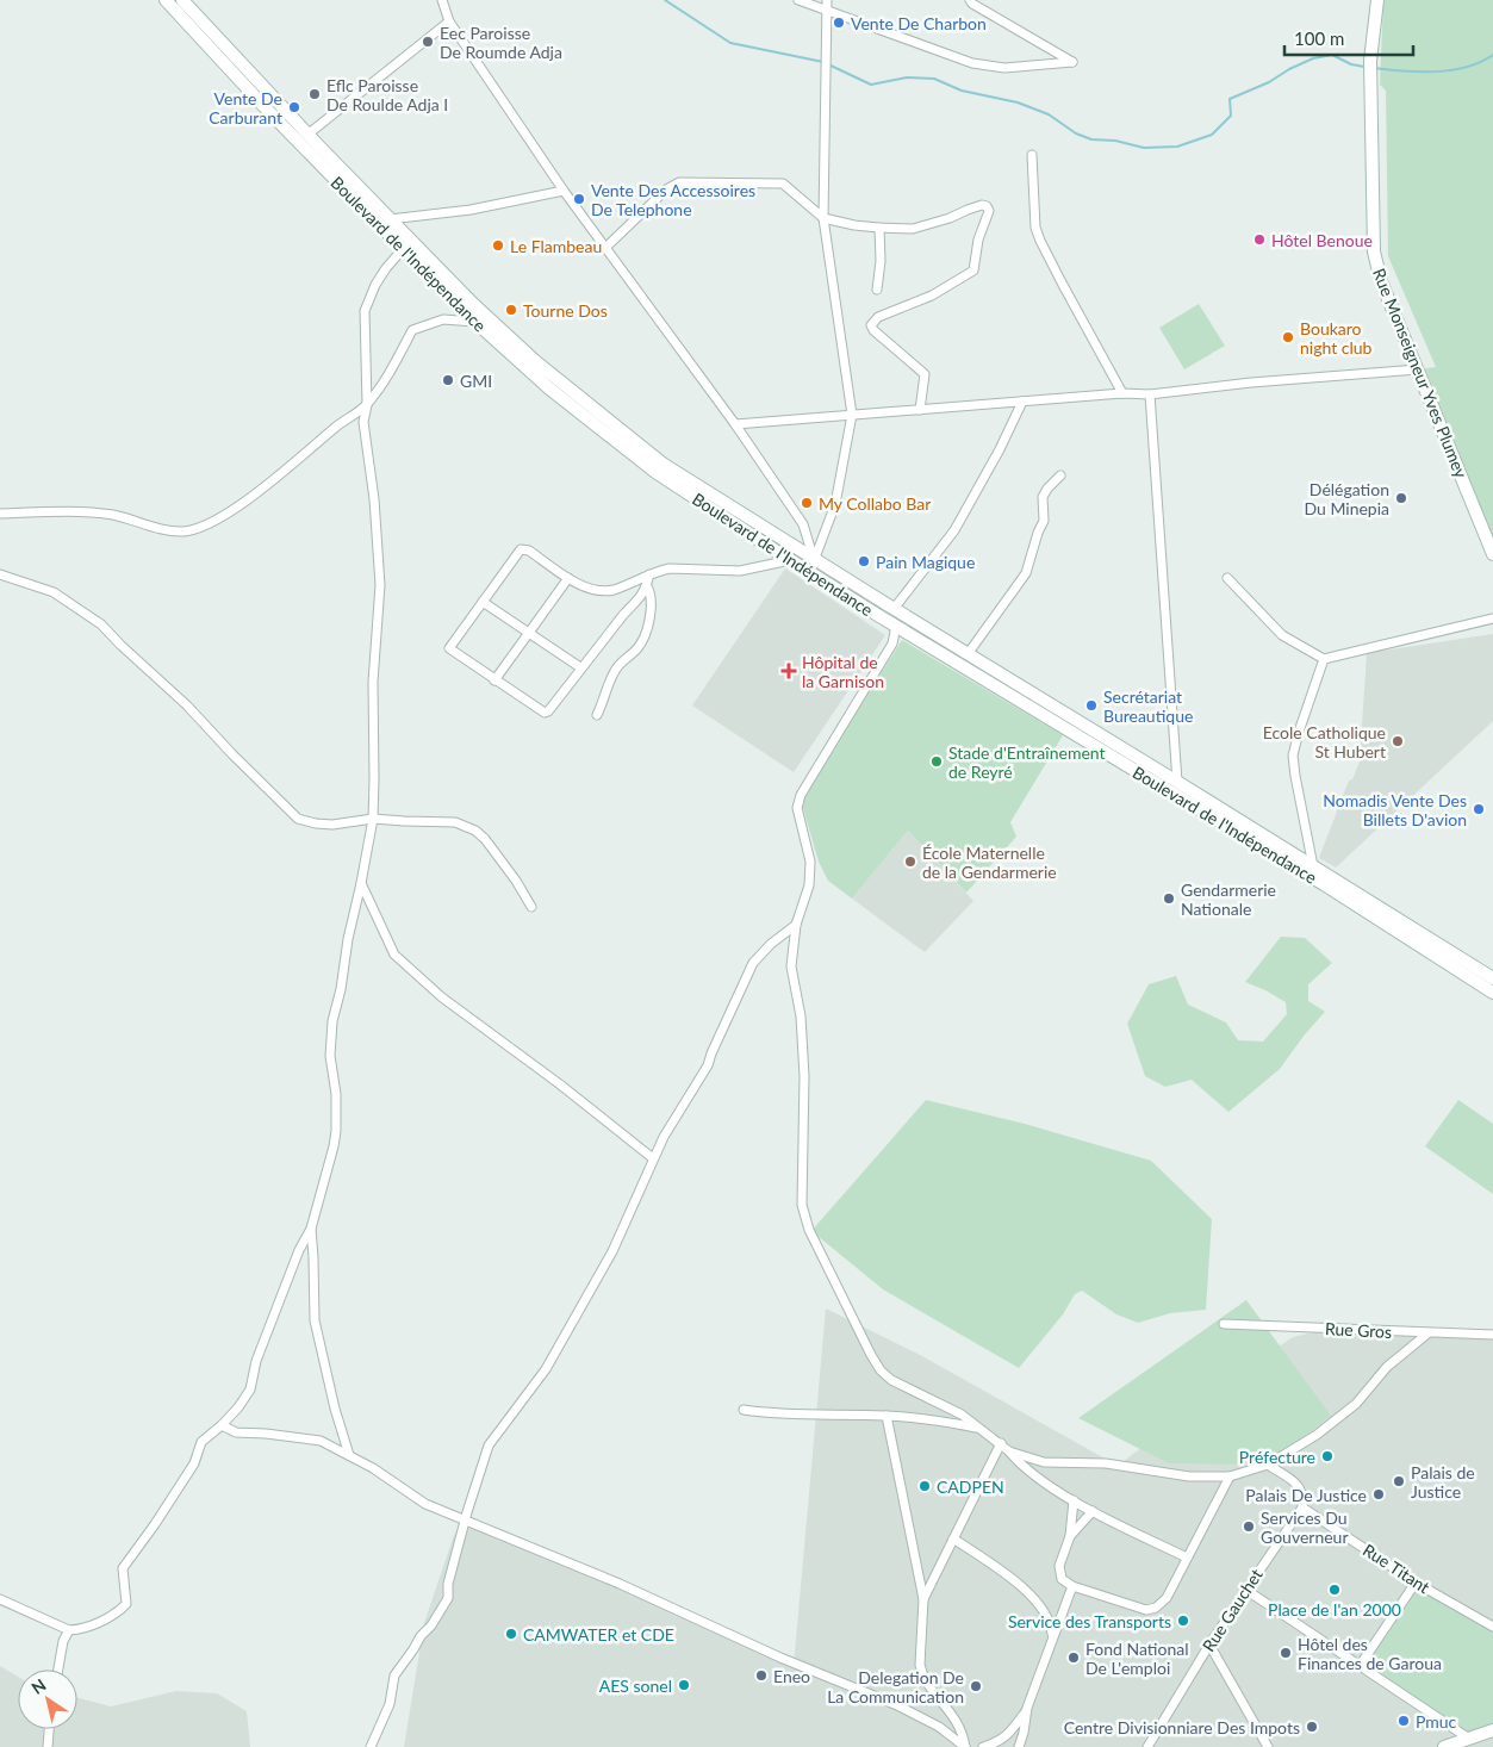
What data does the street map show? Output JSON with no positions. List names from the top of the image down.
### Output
{
  "streets": {
    "main road": ["Boulevard de l'Indépendance", "Rue Monseigneur Yves Plumey"],
    "street": ["Rue Gros", "Rue Titant", "Rue Gauchet"]
  },
  "crossings": [
    ["Rue Titant", "Rue Gauchet"]
  ],
  "places": {
    "other": [
      "Vente De Charbon",
      "Eec Paroisse De Roumde Adja",
      "Eflc Paroisse De Roulde Adja I",
      "Vente De Carburant",
      "Vente Des Accessoires De Telephone",
      "Hôtel Benoue",
      "Le Flambeau",
      "Tourne Dos",
      "Boukaro night club",
      "GMI",
      "Délégation Du Minepia",
      "My Collabo Bar",
      "Pain Magique",
      "Secrétariat Bureautique",
      "Ecole Catholique St Hubert",
      "Stade d'Entraînement de Reyré",
      "Nomadis Vente Des Billets D'avion",
      "École Maternelle de la Gendarmerie",
      "Gendarmerie Nationale",
      "Préfecture",
      "Palais de Justice",
      "CADPEN",
      "Palais De Justice",
      "Services Du Gouverneur",
      "Place de l'an 2000",
      "Service des Transports",
      "CAMWATER et CDE",
      "Hôtel des Finances de Garoua",
      "Fond National De L'emploi",
      "Eneo",
      "AES sonel",
      "Delegation De La Communication",
      "Pmuc",
      "Centre Divisionniare Des Impots"
    ],
    "health": ["Hôpital de la Garnison"]
  },
  "scale_bar": "100 m",
  "north": "top left"
}
